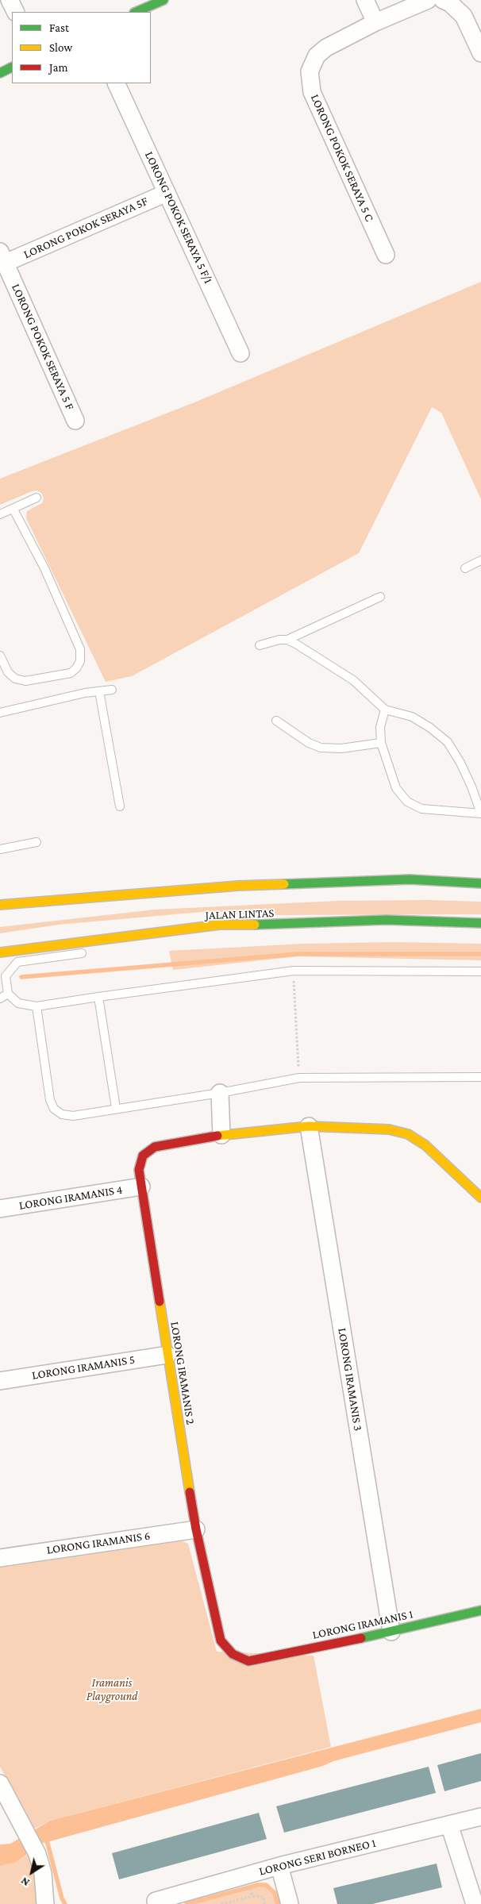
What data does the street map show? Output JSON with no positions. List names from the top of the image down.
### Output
{
  "streets": {
    "main road": ["JALAN LINTAS", "LORONG IRAMANIS 2", "LORONG IRAMANIS 1"],
    "street": [
      "LORONG POKOK SERAYA 5 C",
      "LORONG POKOK SERAYA 5 F/1",
      "LORONG POKOK SERAYA 5F",
      "LORONG POKOK SERAYA 5 F",
      "LORONG IRAMANIS 4",
      "LORONG IRAMANIS 5",
      "LORONG IRAMANIS 3",
      "LORONG IRAMANIS 6",
      "LORONG SERI BORNEO 1"
    ]
  },
  "crossings": [
    ["LORONG POKOK SERAYA 5 F/1", "LORONG POKOK SERAYA 5F"],
    ["LORONG POKOK SERAYA 5F", "LORONG POKOK SERAYA 5 F"],
    ["LORONG IRAMANIS 4", "LORONG IRAMANIS 2"],
    ["LORONG IRAMANIS 5", "LORONG IRAMANIS 2"],
    ["LORONG IRAMANIS 2", "LORONG IRAMANIS 6"],
    ["LORONG IRAMANIS 2", "LORONG IRAMANIS 1"],
    ["LORONG IRAMANIS 3", "LORONG IRAMANIS 1"]
  ],
  "parks": ["Iramanis Playground"],
  "legend": ["Fast", "Slow", "Jam"],
  "north": "bottom left"
}
